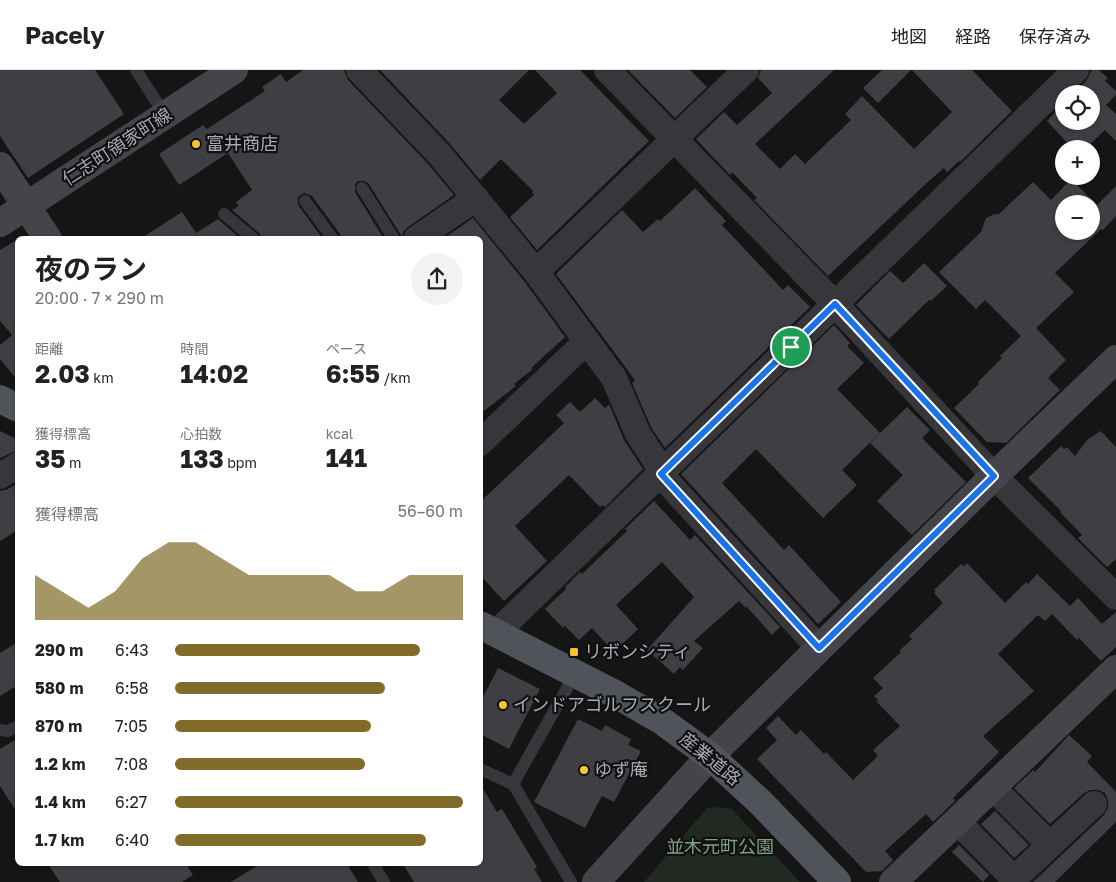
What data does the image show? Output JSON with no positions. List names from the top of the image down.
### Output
{
  "streets": {
    "main road": ["産業道路"],
    "street": ["仁志町領家町線"]
  },
  "parks": ["並木元町公園"],
  "places": {
    "other": ["富井商店", "インドアゴルフスクール", "ゆず庵"],
    "transit": ["リボンシティ"]
  },
  "page": {
    "header": "Pacely",
    "nav": ["地図", "経路", "保存済み"],
    "map_buttons": ["+", "−"],
    "heading": ["夜のラン", "20:00 · 7 × 290 m"],
    "stats": [
      ["距離", "2.03 km"],
      ["時間", "14:02"],
      ["ペース", "6:55 /km"],
      ["獲得標高", "35 m"],
      ["心拍数", "133 bpm"],
      ["kcal", "141"]
    ],
    "chart": ["獲得標高", "56–60 m"],
    "list": [
      {
        "name": "290 m",
        "note": "6:43"
      },
      {
        "name": "580 m",
        "note": "6:58"
      },
      {
        "name": "870 m",
        "note": "7:05"
      },
      {
        "name": "1.2 km",
        "note": "7:08"
      },
      {
        "name": "1.4 km",
        "note": "6:27"
      },
      {
        "name": "1.7 km",
        "note": "6:40"
      }
    ]
  }
}
